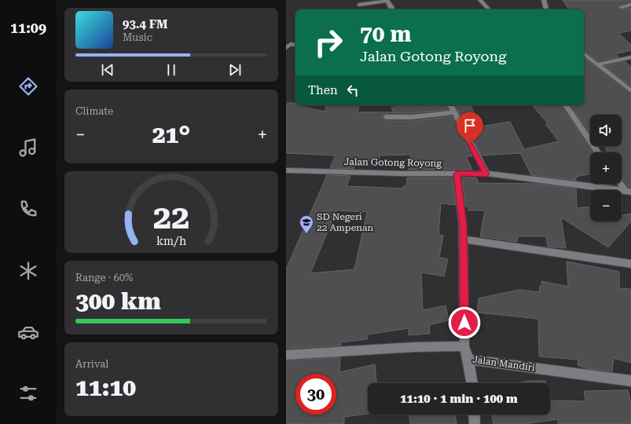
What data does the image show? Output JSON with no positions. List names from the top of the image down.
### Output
{
  "streets": {
    "street": ["Jalan Gotong Royong", "Jalan Mandiri"]
  },
  "crossings": [
    ["Jalan Gotong Royong", "Jalan Mandiri"]
  ],
  "places": {
    "school or university": ["SD Negeri 22 Ampenan"]
  },
  "page": {
    "tabs": "11:09",
    "turn": ["70 m", "Jalan Gotong Royong"],
    "song": ["93.4 FM", "Music"],
    "then": "Then",
    "tile": [
      "Climate",
      ["Range · 60%", "300 km"],
      ["Arrival", "11:10"]
    ],
    "map_buttons": ["+", "−"],
    "heat": ["−", "21°", "+"],
    "limit": "30",
    "trip": "11:10 · 1 min · 100 m",
    "gauge": ["22", "km/h"]
  }
}
